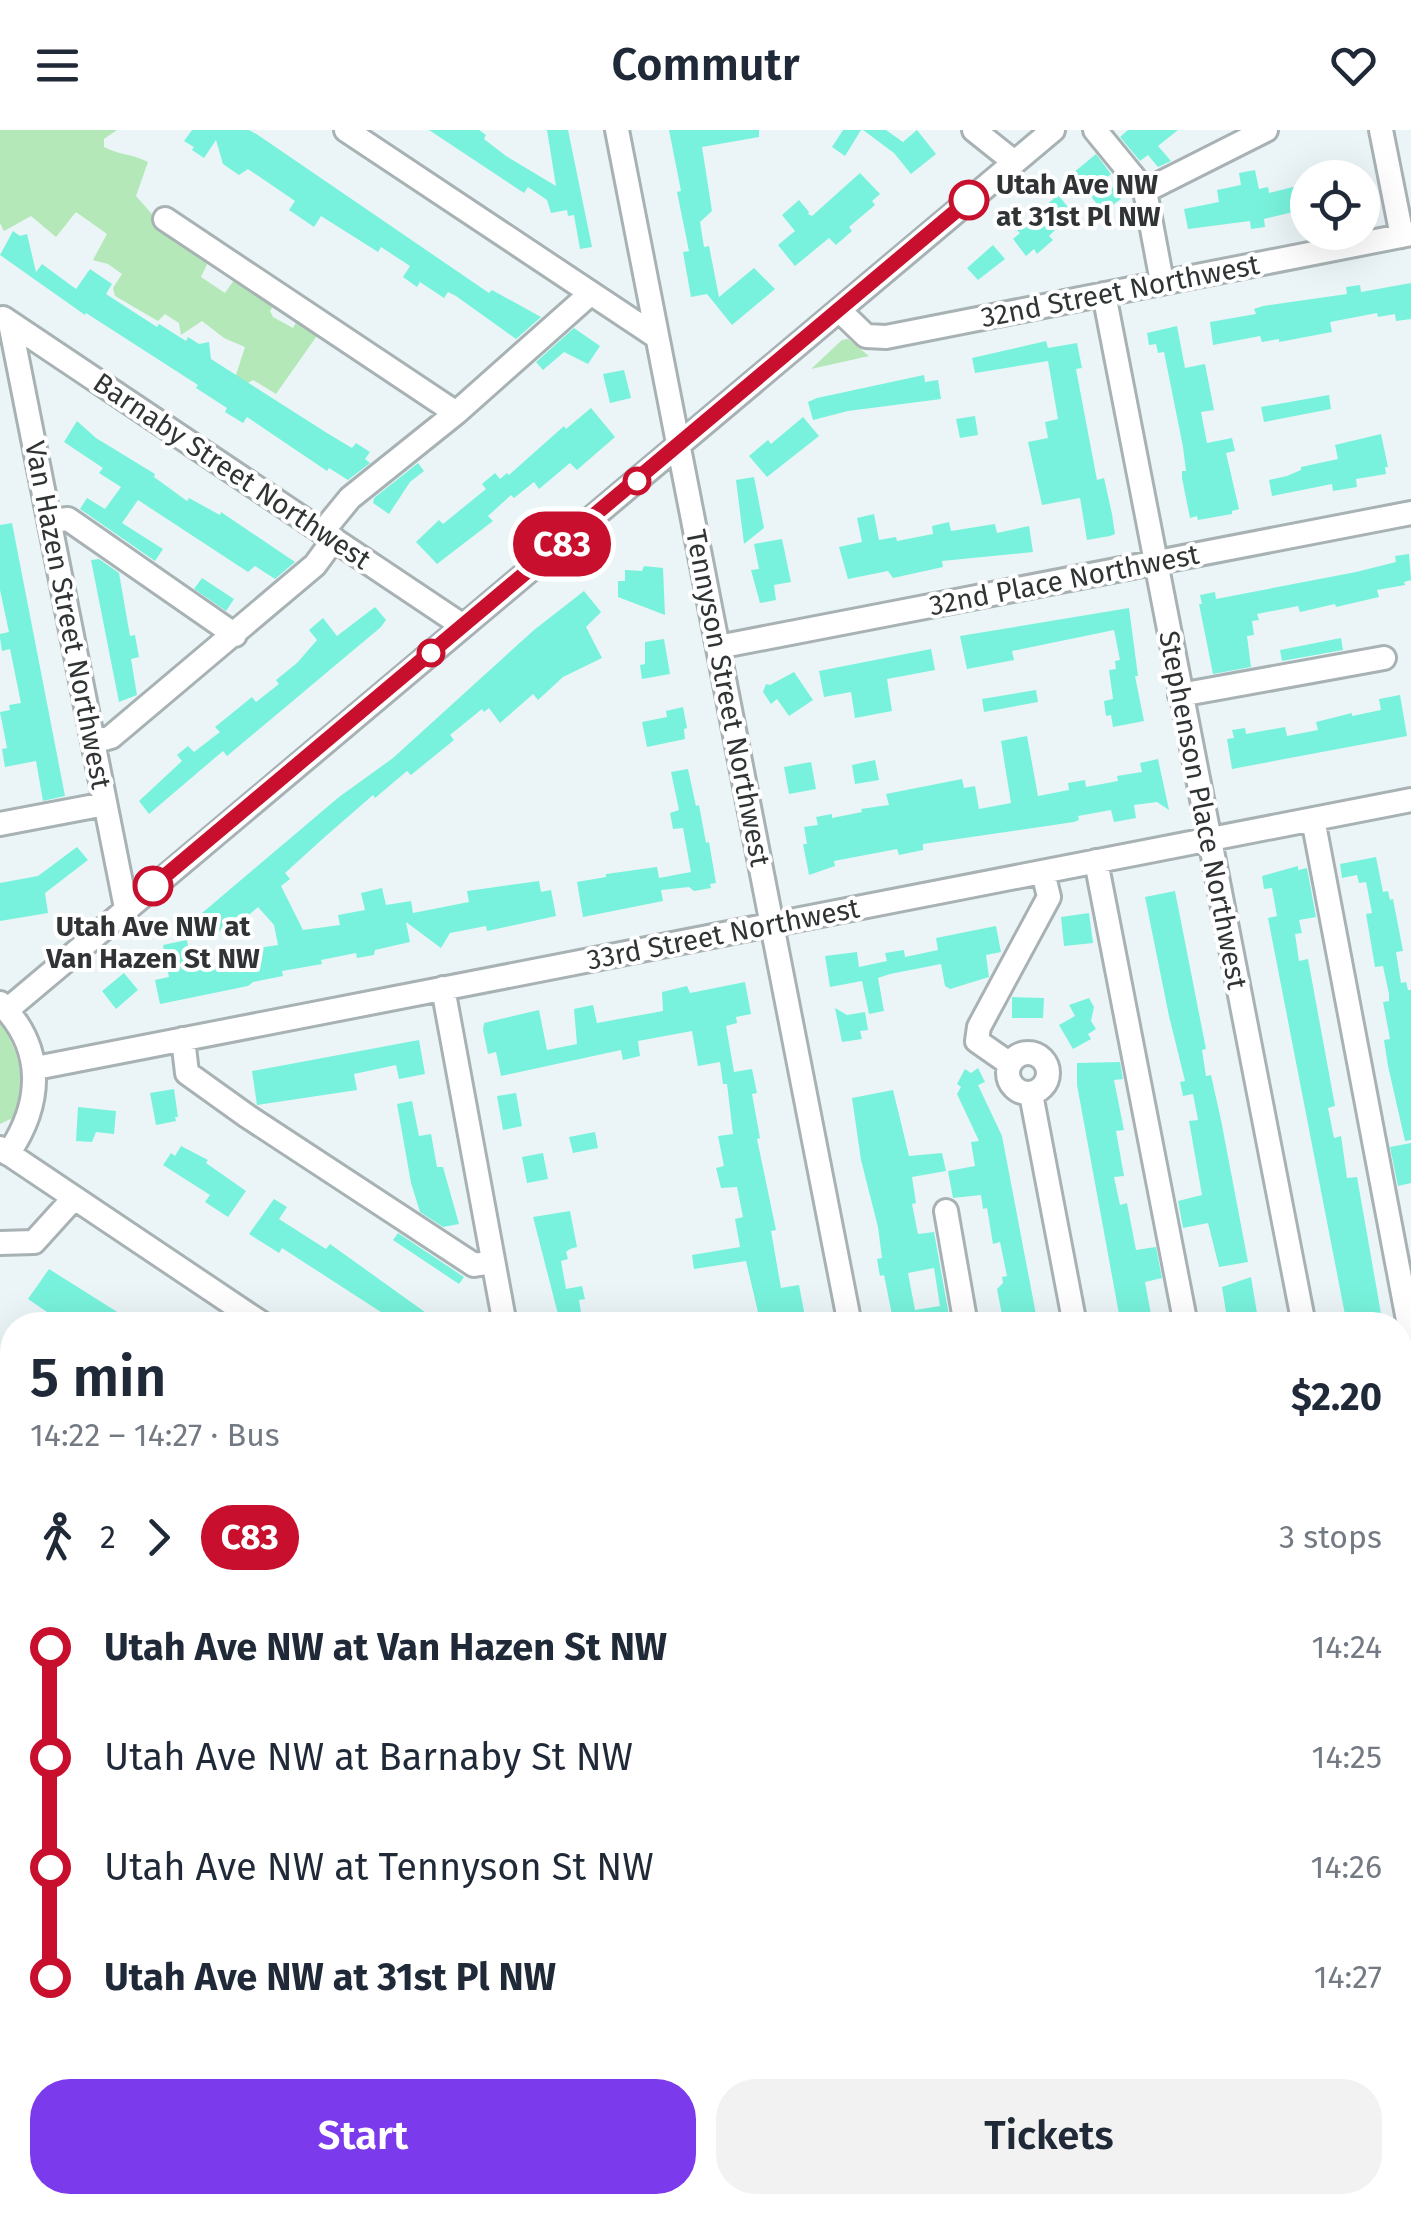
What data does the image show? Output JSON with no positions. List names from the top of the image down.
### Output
{
  "streets": {
    "street": [
      "32nd Street Northwest",
      "Barnaby Street Northwest",
      "32nd Place Northwest",
      "Van Hazen Street Northwest",
      "Tennyson Street Northwest",
      "Stephenson Place Northwest",
      "33rd Street Northwest"
    ]
  },
  "crossings": [
    ["32nd Street Northwest", "Stephenson Place Northwest"],
    ["Barnaby Street Northwest", "Van Hazen Street Northwest"],
    ["32nd Place Northwest", "Tennyson Street Northwest"],
    ["32nd Place Northwest", "Stephenson Place Northwest"],
    ["Tennyson Street Northwest", "33rd Street Northwest"],
    ["Stephenson Place Northwest", "33rd Street Northwest"]
  ],
  "places": ["Utah Ave NW at 31st Pl NW", "Utah Ave NW at Van Hazen St NW"],
  "lines": ["bus line C83"],
  "page": {
    "header": "Commutr",
    "on_map": "C83",
    "heading": ["5 min", "14:22 – 14:27 · Bus", "$2.20"],
    "legs": ["2", "C83", "3 stops"],
    "list": [
      {
        "name": "Utah Ave NW at Van Hazen St NW",
        "value": "14:24"
      },
      {
        "name": "Utah Ave NW at Barnaby St NW",
        "value": "14:25"
      },
      {
        "name": "Utah Ave NW at Tennyson St NW",
        "value": "14:26"
      },
      {
        "name": "Utah Ave NW at 31st Pl NW",
        "value": "14:27"
      }
    ],
    "buttons": ["Start", "Tickets"]
  }
}
